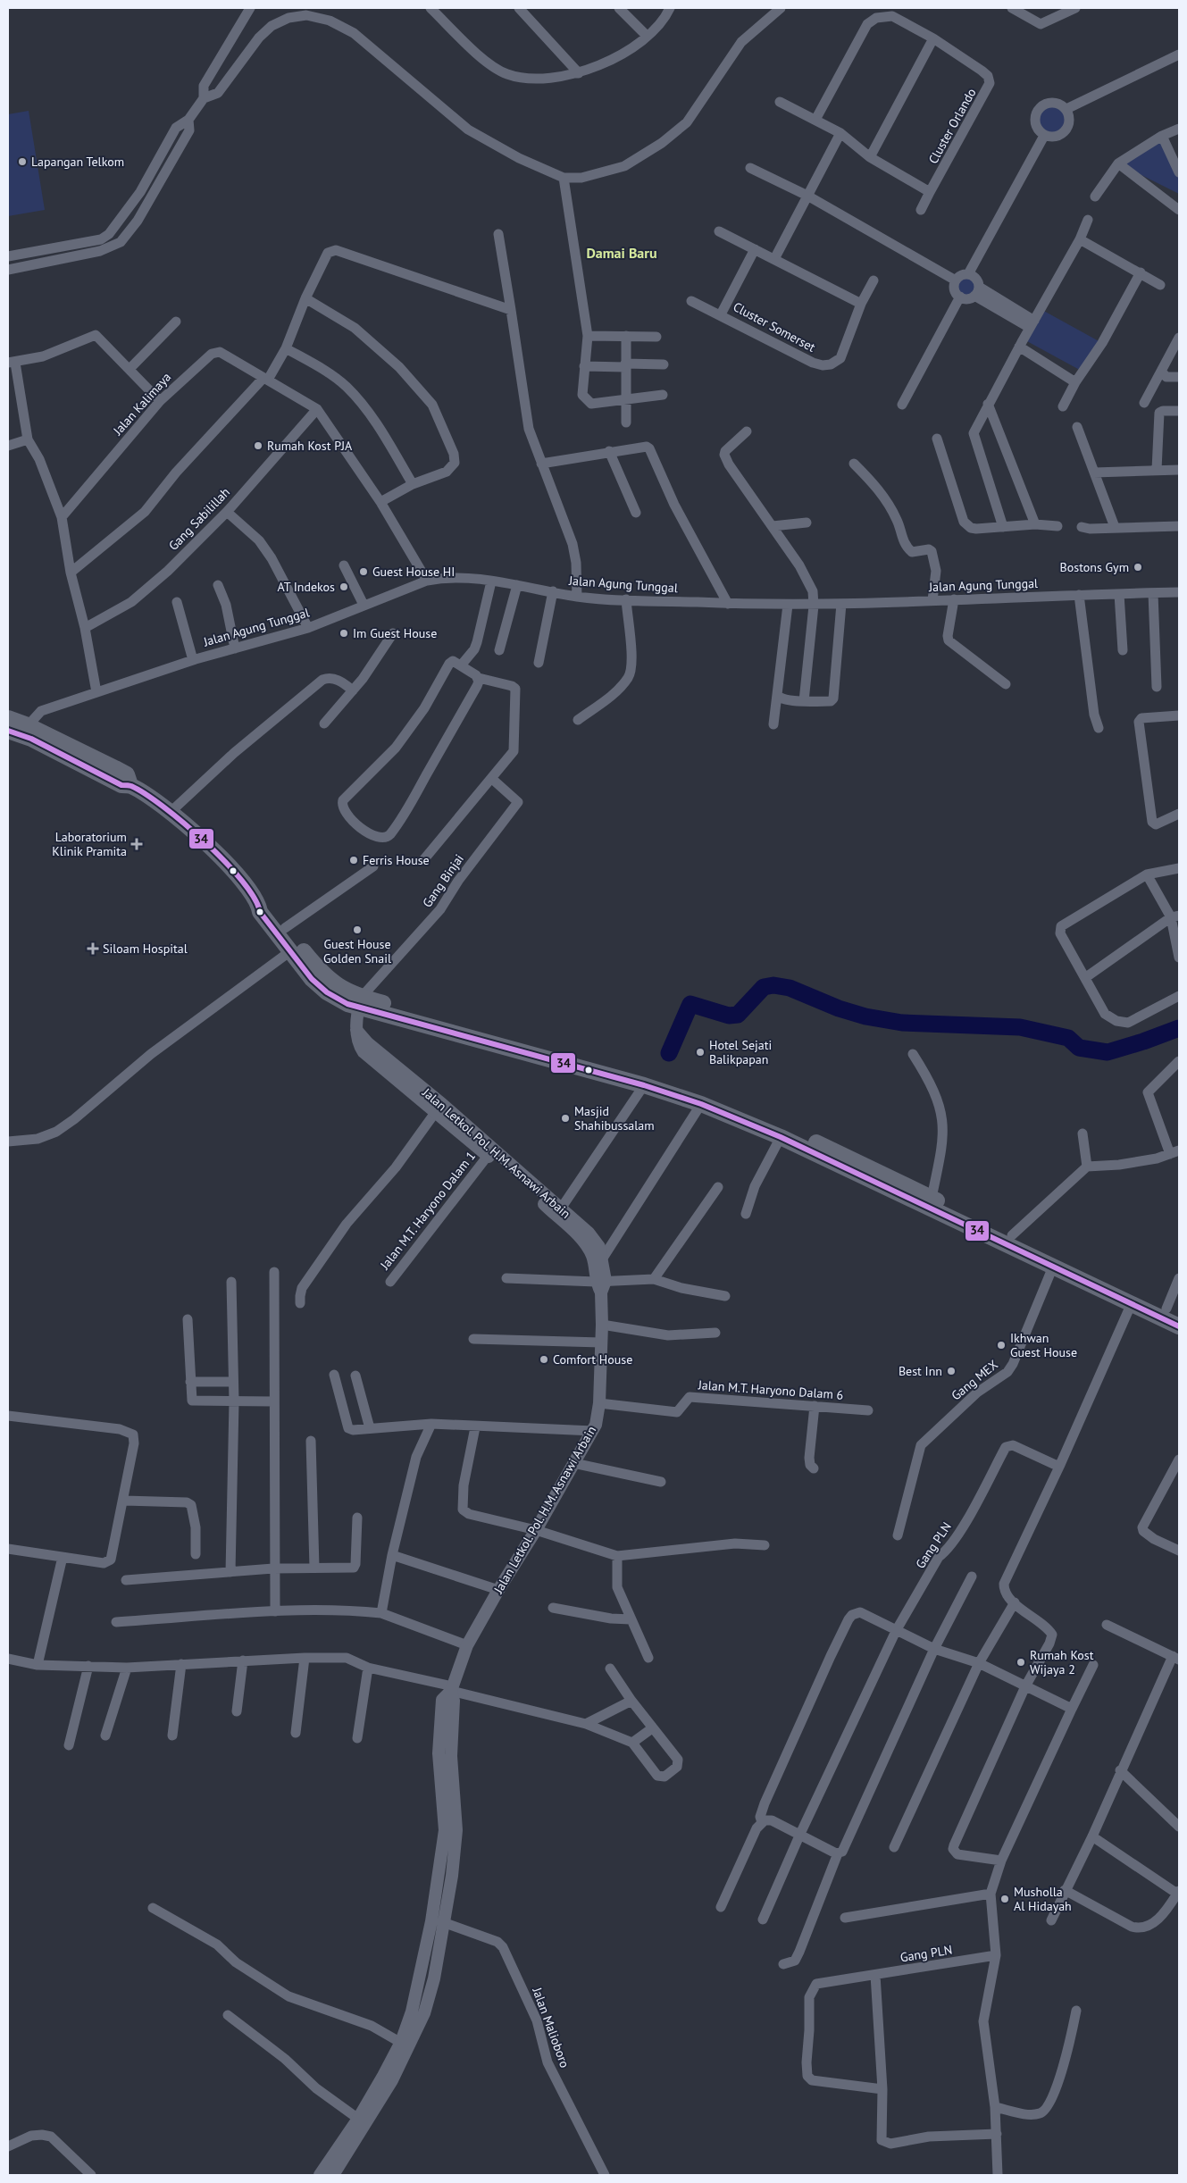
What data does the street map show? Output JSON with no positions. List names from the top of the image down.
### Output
{
  "streets": {
    "street": [
      "Cluster Orlando",
      "Cluster Somerset",
      "Jalan Kalimaya",
      "Gang Sabilillah",
      "Jalan Agung Tunggal",
      "Gang Binjai",
      "Jalan Letkol. Pol. H.M. Asnawi Arbain",
      "Jalan M.T. Haryono Dalam 1",
      "Gang MEX",
      "Jalan M.T. Haryono Dalam 6",
      "Gang PLN",
      "Jalan Malioboro"
    ]
  },
  "crossings": [
    ["Jalan Kalimaya", "Gang Sabilillah"],
    ["Jalan Kalimaya", "Jalan Agung Tunggal"],
    ["Gang Binjai", "Jalan Letkol. Pol. H.M. Asnawi Arbain"],
    ["Jalan Letkol. Pol. H.M. Asnawi Arbain", "Jalan M.T. Haryono Dalam 1"],
    ["Jalan Letkol. Pol. H.M. Asnawi Arbain", "Jalan M.T. Haryono Dalam 6"],
    ["Jalan Letkol. Pol. H.M. Asnawi Arbain", "Jalan Malioboro"]
  ],
  "districts": ["Damai Baru"],
  "places": {
    "other": [
      "Lapangan Telkom",
      "Rumah Kost PJA",
      "Bostons Gym",
      "Guest House HI",
      "AT Indekos",
      "Im Guest House",
      "Ferris House",
      "Guest House Golden Snail",
      "Hotel Sejati Balikpapan",
      "Masjid Shahibussalam",
      "Ikhwan Guest House",
      "Comfort House",
      "Best Inn",
      "Rumah Kost Wijaya 2",
      "Musholla Al Hidayah"
    ],
    "health": ["Laboratorium Klinik Pramita", "Siloam Hospital"]
  },
  "lines": ["transit line 34"]
}
